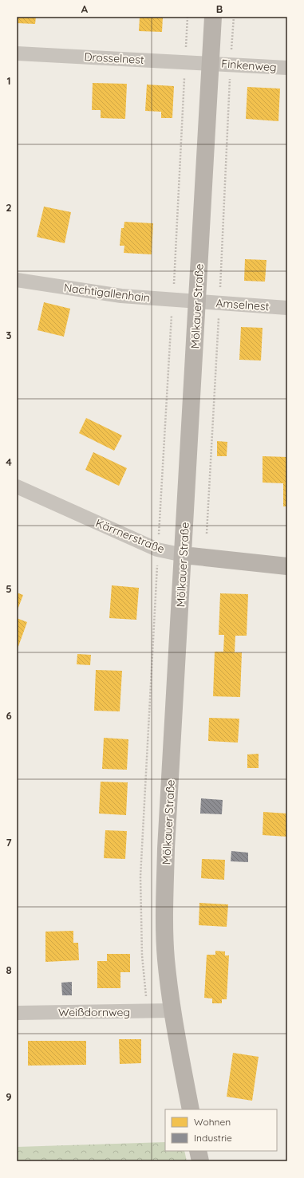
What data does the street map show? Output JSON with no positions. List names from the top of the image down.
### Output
{
  "streets": {
    "street": [
      "Drosselnest",
      "Finkenweg",
      "Nachtigallenhain",
      "Amselnest",
      "Mölkauer Straße",
      "Kärrnerstraße",
      "Weißdornweg"
    ]
  },
  "crossings": [
    ["Drosselnest", "Finkenweg"],
    ["Drosselnest", "Mölkauer Straße"],
    ["Finkenweg", "Mölkauer Straße"],
    ["Nachtigallenhain", "Amselnest"],
    ["Nachtigallenhain", "Mölkauer Straße"],
    ["Amselnest", "Mölkauer Straße"],
    ["Mölkauer Straße", "Kärrnerstraße"],
    ["Mölkauer Straße", "Weißdornweg"]
  ],
  "legend": ["Wohnen", "Industrie"],
  "grid": {
    "columns": ["A", "B"],
    "rows": [
      "1",
      "2",
      "3",
      "4",
      "5",
      "6",
      "7",
      "8",
      "9"
    ]
  }
}
